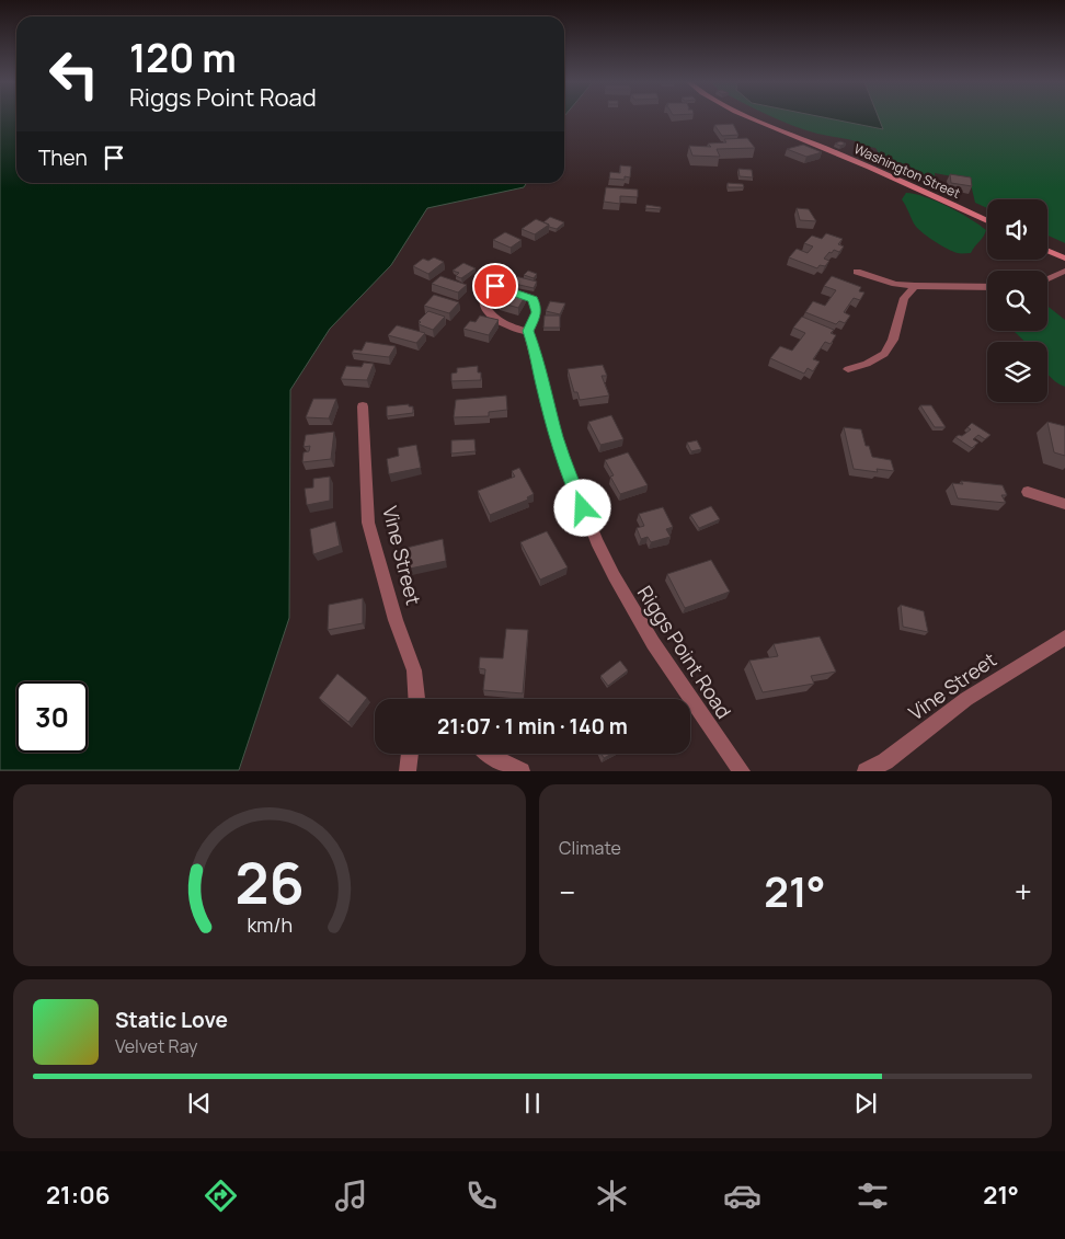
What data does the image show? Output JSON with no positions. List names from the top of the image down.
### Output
{
  "streets": {
    "main road": ["Washington Street"],
    "street": ["Vine Street", "Riggs Point Road"]
  },
  "page": {
    "turn": ["120 m", "Riggs Point Road"],
    "then": "Then",
    "limit": "30",
    "trip": "21:07 · 1 min · 140 m",
    "tile": "Climate",
    "heat": ["−", "21°", "+"],
    "song": ["Static Love", "Velvet Ray"],
    "tabs": ["21:06", "21°"],
    "gauge": ["26", "km/h"]
  }
}
